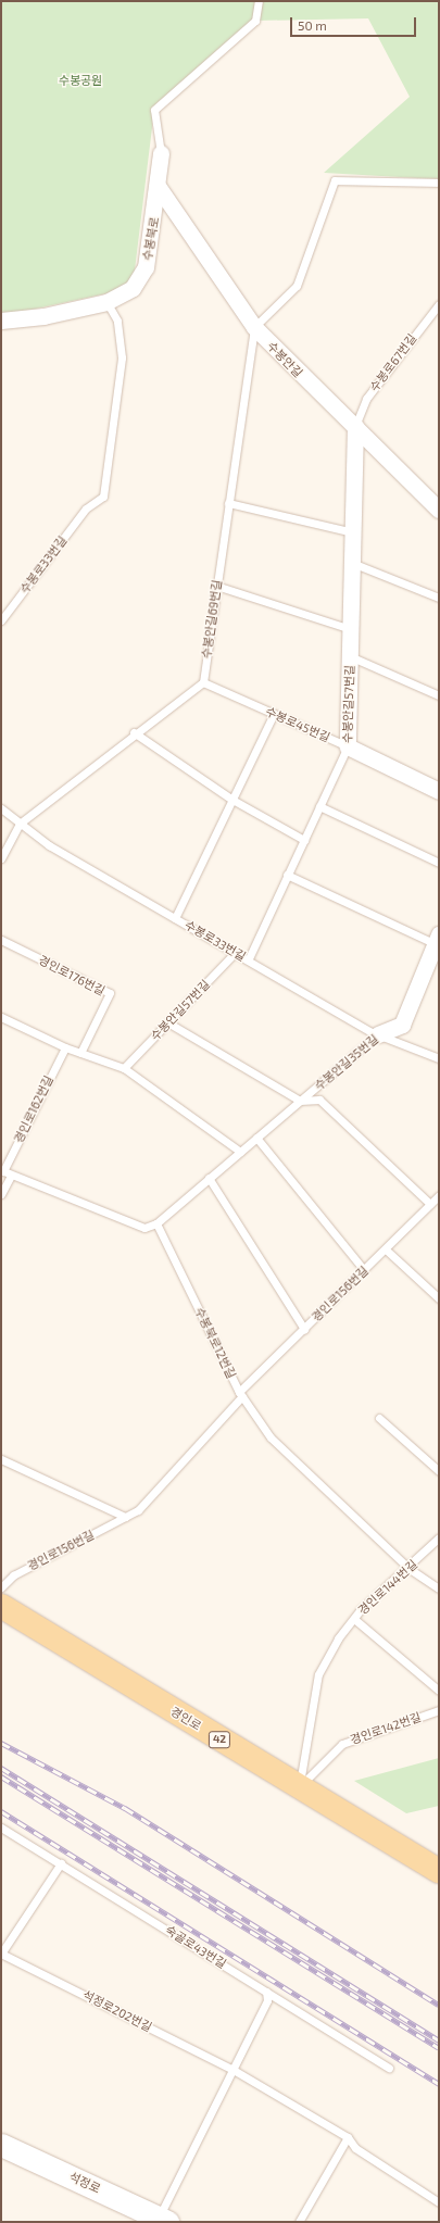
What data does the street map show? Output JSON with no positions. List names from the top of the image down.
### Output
{
  "streets": {
    "main road": ["경인로", "42", "석정로"],
    "street": [
      "수봉북로",
      "수봉안길",
      "수봉안길57번길",
      "수봉로45번길",
      "수봉안길35번길"
    ],
    "lane": [
      "수봉로67번길",
      "수봉로33번길",
      "수봉안길69번길",
      "경인로176번길",
      "경인로162번길",
      "경인로156번길",
      "수봉북로12번길",
      "경인로144번길",
      "경인로142번길",
      "숙골로43번길",
      "석정로202번길"
    ]
  },
  "crossings": [
    ["수봉북로", "수봉안길"],
    ["수봉북로", "수봉로33번길"],
    ["수봉안길", "수봉로67번길"],
    ["수봉안길", "수봉안길69번길"],
    ["수봉안길", "수봉안길57번길"],
    ["수봉로67번길", "수봉안길57번길"],
    ["수봉로33번길", "수봉안길57번길"],
    ["수봉로33번길", "수봉안길35번길"],
    ["수봉안길69번길", "수봉로45번길"],
    ["수봉안길57번길", "수봉로45번길"],
    ["수봉안길35번길", "수봉북로12번길"],
    ["경인로156번길", "수봉북로12번길"],
    ["수봉북로12번길", "경인로144번길"],
    ["경인로144번길", "경인로"],
    ["경인로144번길", "경인로142번길"],
    ["경인로", "경인로142번길"]
  ],
  "parks": ["수봉공원"],
  "scale_bar": "50 m"
}
